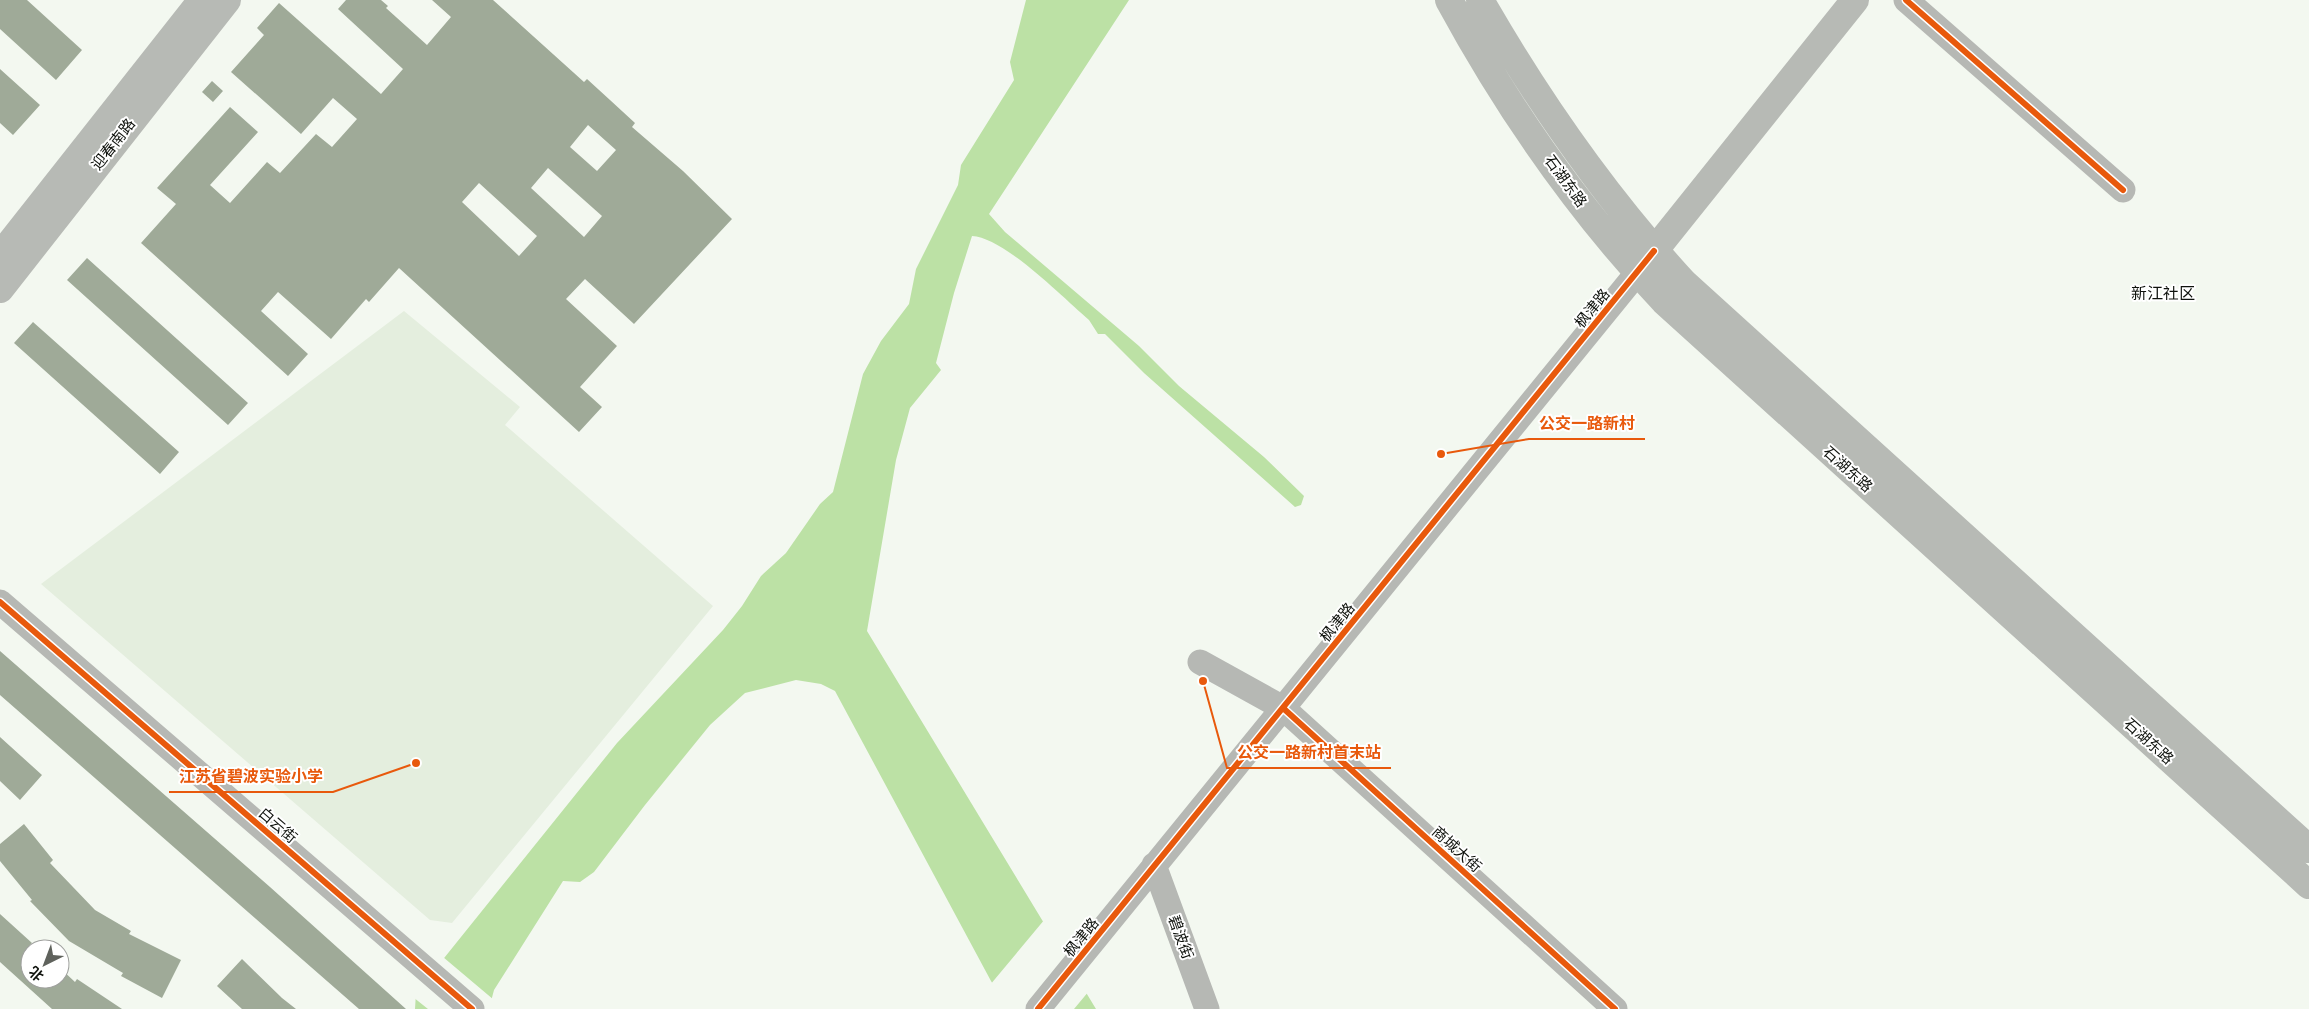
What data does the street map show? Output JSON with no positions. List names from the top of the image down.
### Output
{
  "streets": {
    "main road": ["迎春南路", "石湖东路", "枫津路"],
    "street": ["白云街", "商城大街", "碧波街"]
  },
  "crossings": [
    ["石湖东路", "枫津路"],
    ["枫津路", "商城大街"],
    ["枫津路", "碧波街"]
  ],
  "districts": ["新江社区"],
  "places": ["公交一路新村", "公交一路新村首末站", "江苏省碧波实验小学"],
  "north": "bottom left"
}
